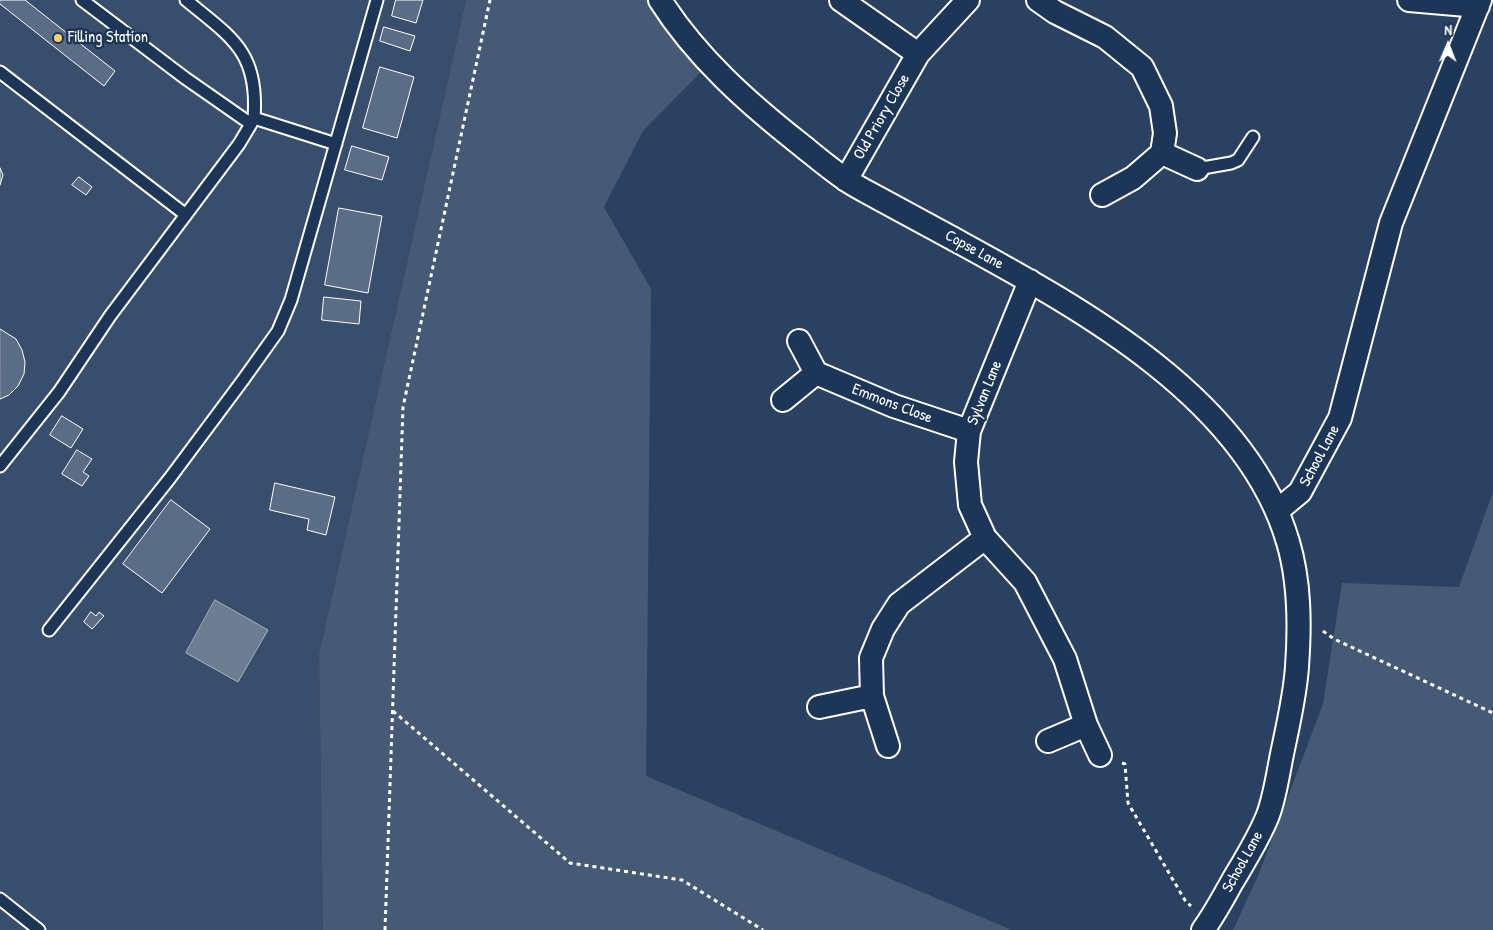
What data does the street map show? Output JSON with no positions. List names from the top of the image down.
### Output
{
  "streets": {
    "street": [
      "Old Priory Close",
      "Copse Lane",
      "Sylvan Lane",
      "Emmons Close",
      "School Lane"
    ]
  },
  "crossings": [
    ["Old Priory Close", "Copse Lane"],
    ["Copse Lane", "Sylvan Lane"],
    ["Copse Lane", "School Lane"],
    ["Sylvan Lane", "Emmons Close"]
  ],
  "places": ["Filling Station"],
  "north": "top"
}
